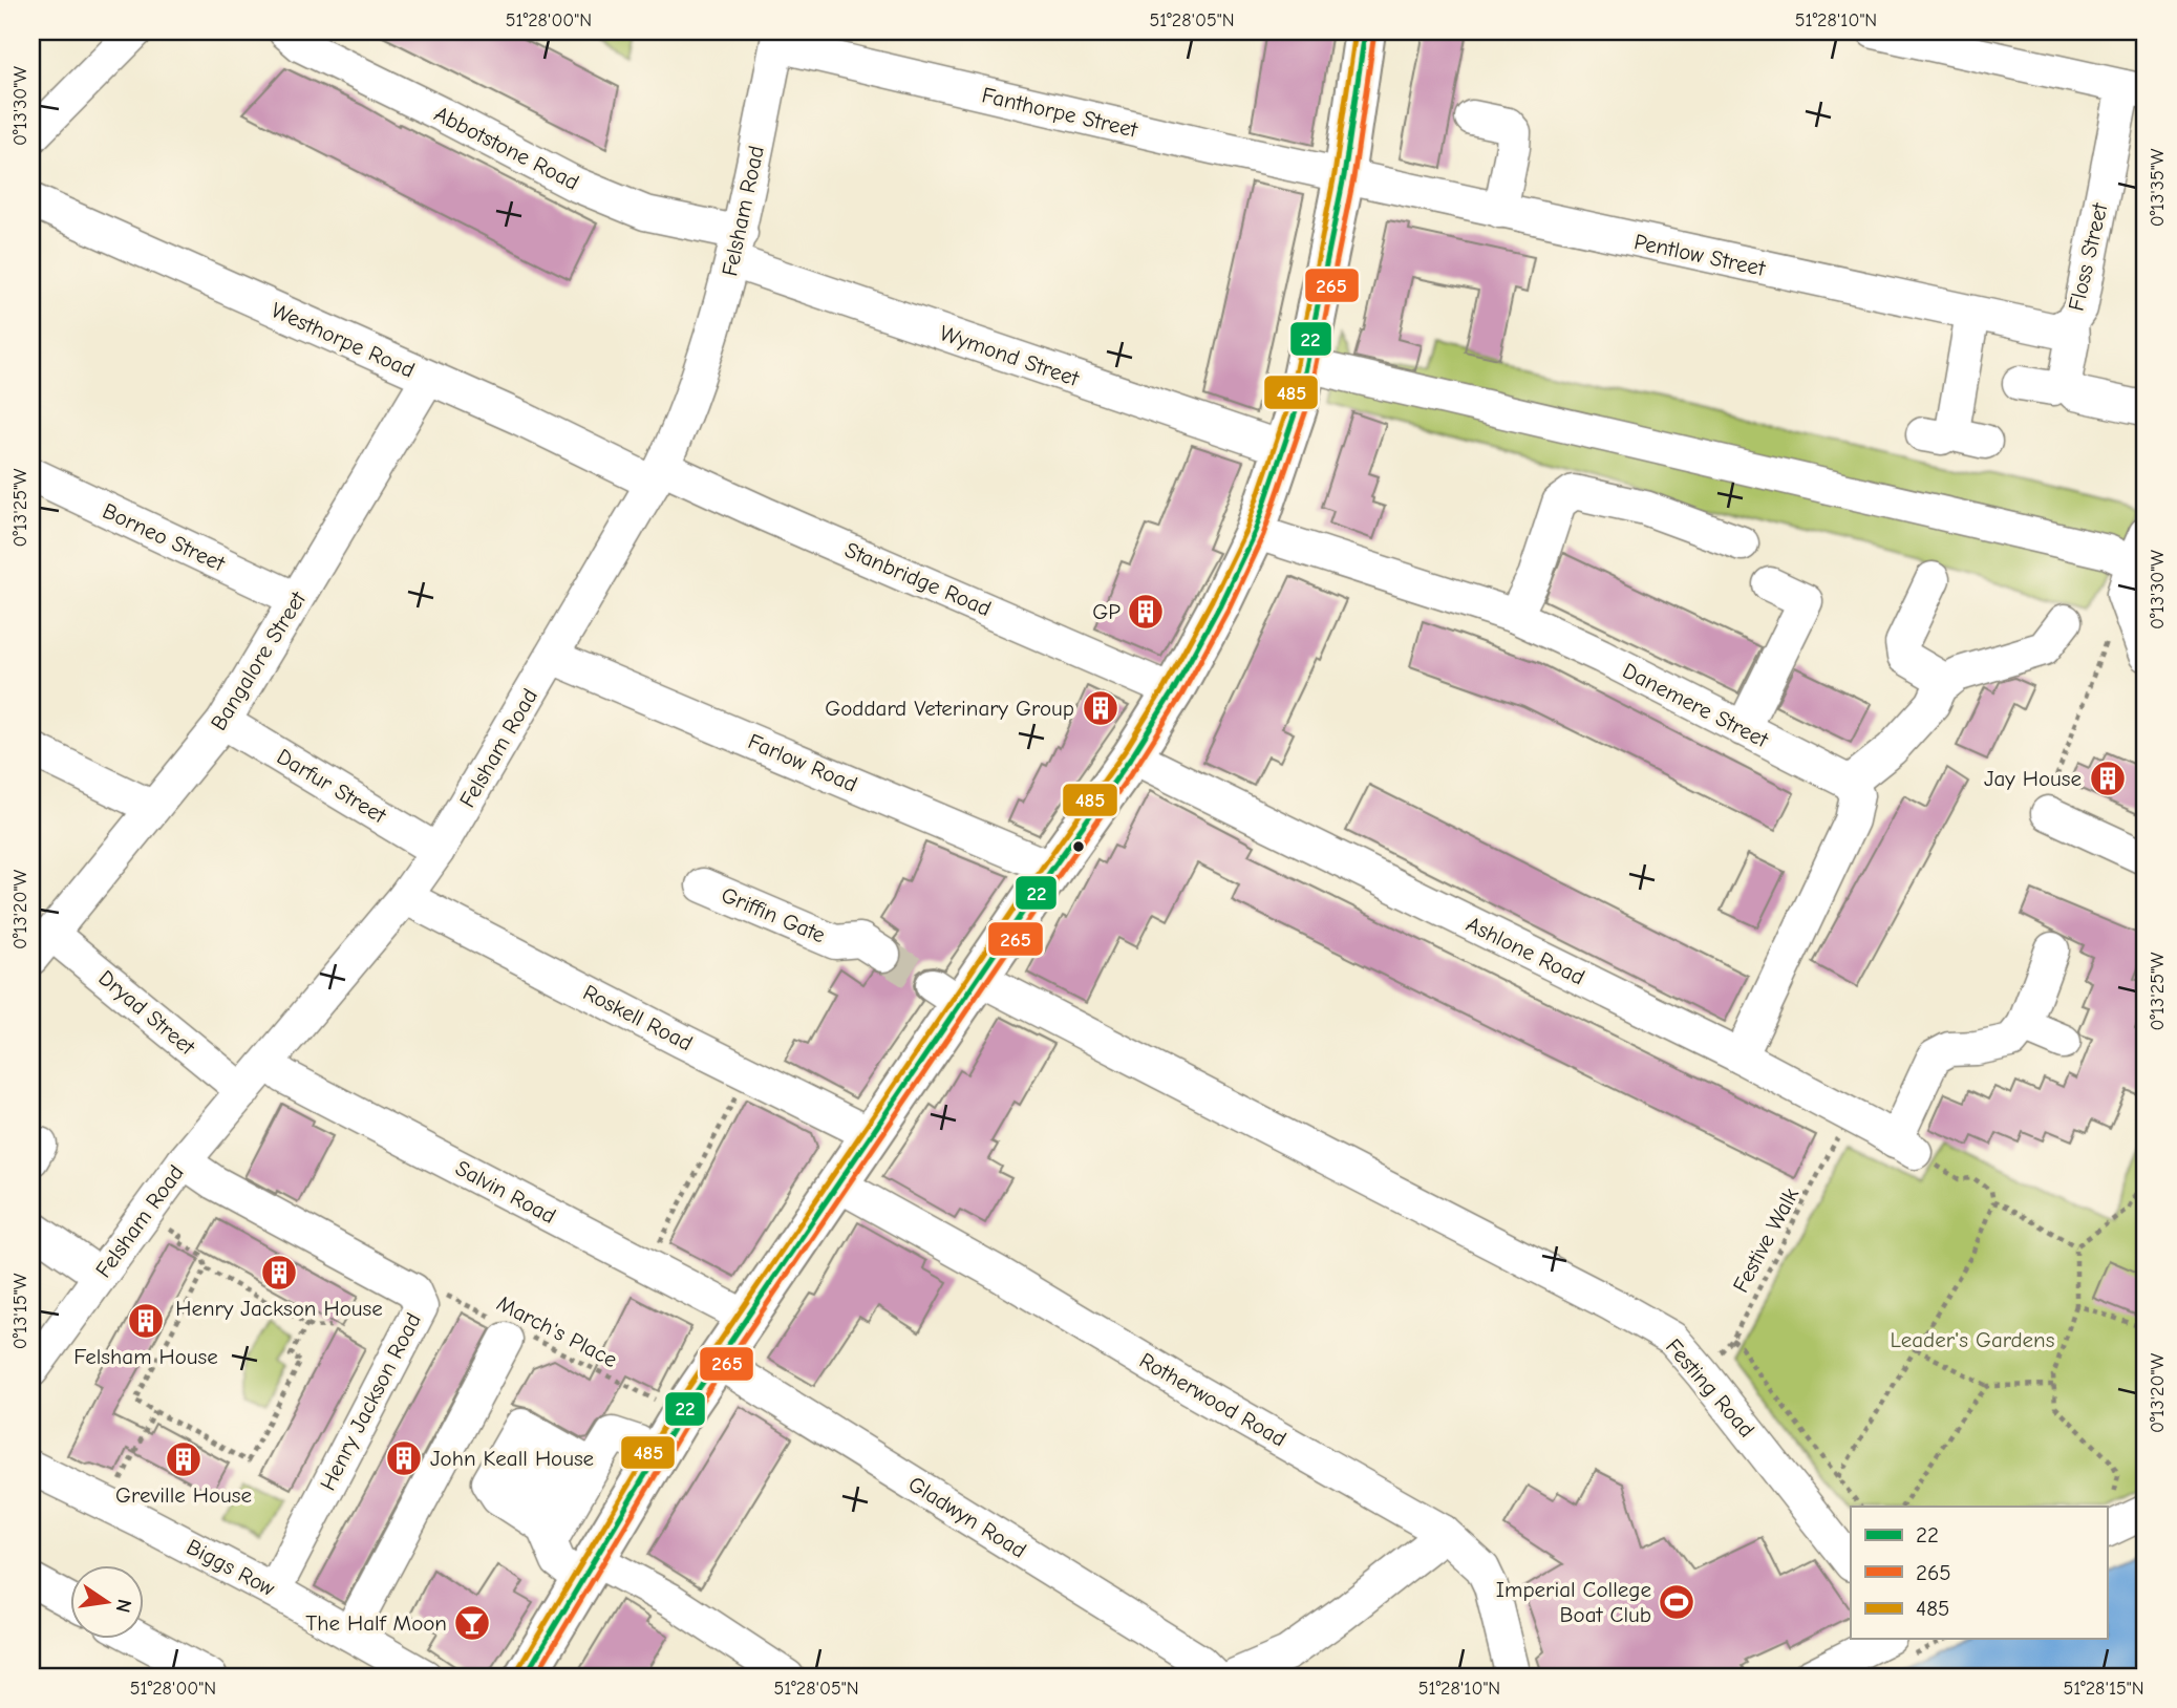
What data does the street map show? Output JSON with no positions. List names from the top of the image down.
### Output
{
  "streets": {
    "street": [
      "Fanthorpe Street",
      "Abbotstone Road",
      "Felsham Road",
      "Pentlow Street",
      "Floss Street",
      "Westhorpe Road",
      "Wymond Street",
      "Borneo Street",
      "Stanbridge Road",
      "Bangalore Street",
      "Danemere Street",
      "Farlow Road",
      "Darfur Street",
      "Griffin Gate",
      "Ashlone Road",
      "Dryad Street",
      "Roskell Road",
      "Salvin Road",
      "Festing Road",
      "Rotherwood Road",
      "Henry Jackson Road",
      "Gladwyn Road",
      "Biggs Row"
    ],
    "path": ["Festive Walk", "March's Place"]
  },
  "crossings": [
    ["Fanthorpe Street", "Felsham Road"],
    ["Fanthorpe Street", "Pentlow Street"],
    ["Abbotstone Road", "Felsham Road"],
    ["Abbotstone Road", "Wymond Street"],
    ["Felsham Road", "Westhorpe Road"],
    ["Felsham Road", "Wymond Street"],
    ["Felsham Road", "Stanbridge Road"],
    ["Felsham Road", "Farlow Road"],
    ["Felsham Road", "Darfur Street"],
    ["Felsham Road", "Dryad Street"],
    ["Felsham Road", "Roskell Road"],
    ["Felsham Road", "Salvin Road"],
    ["Felsham Road", "Henry Jackson Road"],
    ["Pentlow Street", "Floss Street"],
    ["Westhorpe Road", "Stanbridge Road"],
    ["Westhorpe Road", "Bangalore Street"],
    ["Borneo Street", "Bangalore Street"],
    ["Bangalore Street", "Darfur Street"],
    ["Bangalore Street", "Dryad Street"],
    ["Ashlone Road", "Festive Walk"],
    ["Festive Walk", "Festing Road"],
    ["Henry Jackson Road", "Biggs Row"]
  ],
  "parks": ["Leader's Gardens"],
  "places": {
    "building": [
      "GP",
      "Goddard Veterinary Group",
      "Jay House",
      "Henry Jackson House",
      "Felsham House",
      "John Keall House",
      "Greville House"
    ],
    "sports": ["Imperial College Boat Club"],
    "bar": ["The Half Moon"]
  },
  "lines": ["transit line 22", "transit line 485", "transit line 265"],
  "legend": ["22", "265", "485"],
  "north": "right",
  "coordinates": [
    "51°28'00\"N",
    "51°28'05\"N",
    "51°28'10\"N",
    "0°13'30\"W",
    "0°13'35\"W",
    "0°13'25\"W",
    "0°13'20\"W",
    "0°13'15\"W",
    "51°28'15\"N"
  ]
}
